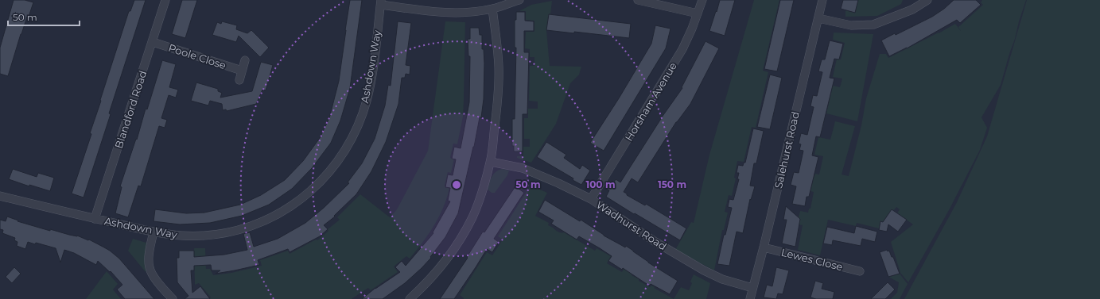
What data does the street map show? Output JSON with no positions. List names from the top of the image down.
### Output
{
  "streets": {
    "street": [
      "Poole Close",
      "Ashdown Way",
      "Horsham Avenue",
      "Blandford Road",
      "Salehurst Road",
      "Wadhurst Road",
      "Lewes Close"
    ]
  },
  "crossings": [
    ["Poole Close", "Blandford Road"],
    ["Ashdown Way", "Blandford Road"],
    ["Horsham Avenue", "Wadhurst Road"],
    ["Salehurst Road", "Wadhurst Road"],
    ["Salehurst Road", "Lewes Close"]
  ],
  "scale_bar": "50 m",
  "rings": ["50 m", "100 m", "150 m"]
}
